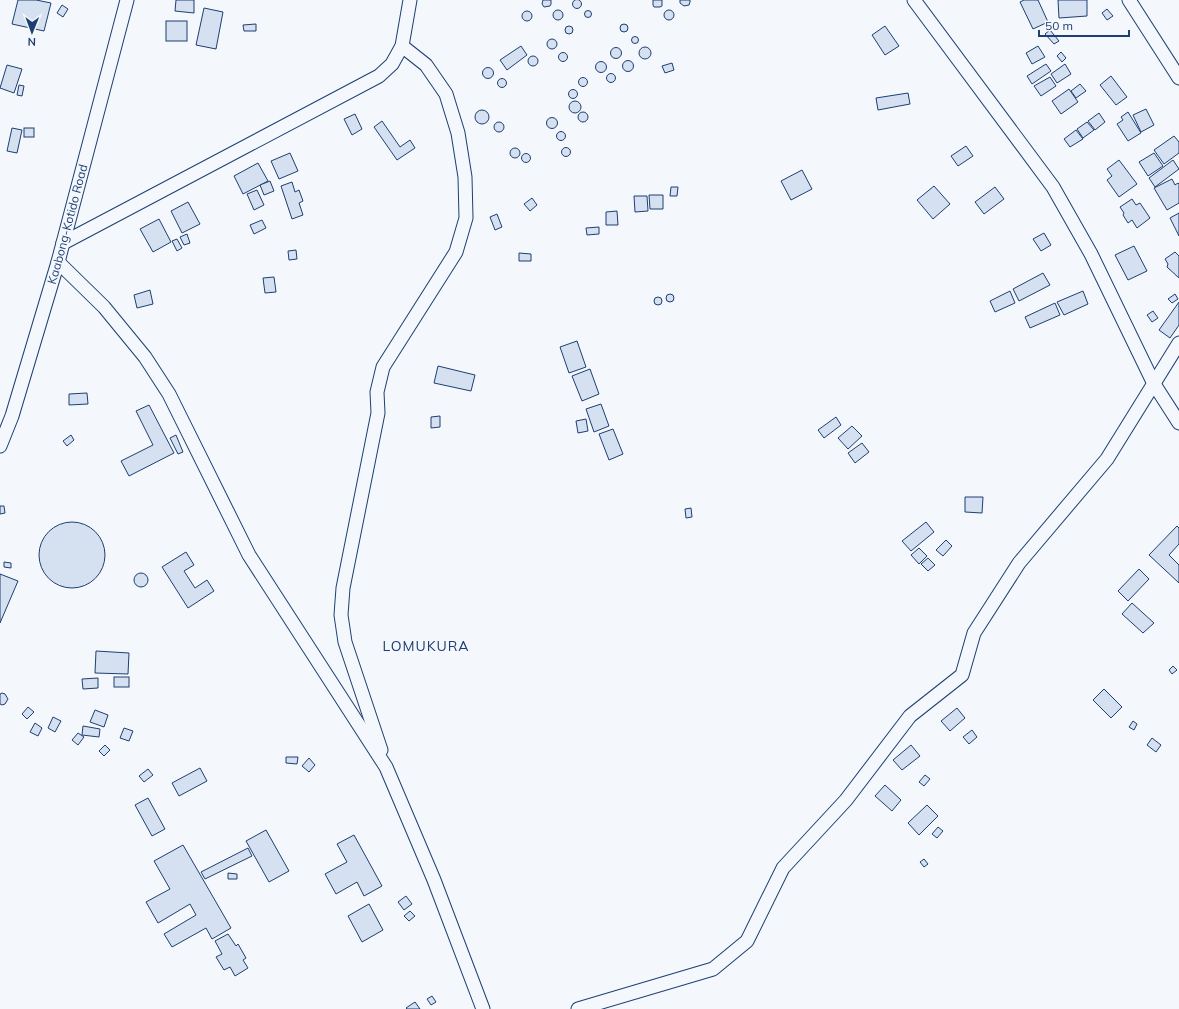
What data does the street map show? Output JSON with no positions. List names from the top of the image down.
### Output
{
  "streets": {
    "street": ["Kaabong-Kotido Road"]
  },
  "districts": ["LOMUKURA"],
  "scale_bar": "50 m",
  "north": "bottom"
}
